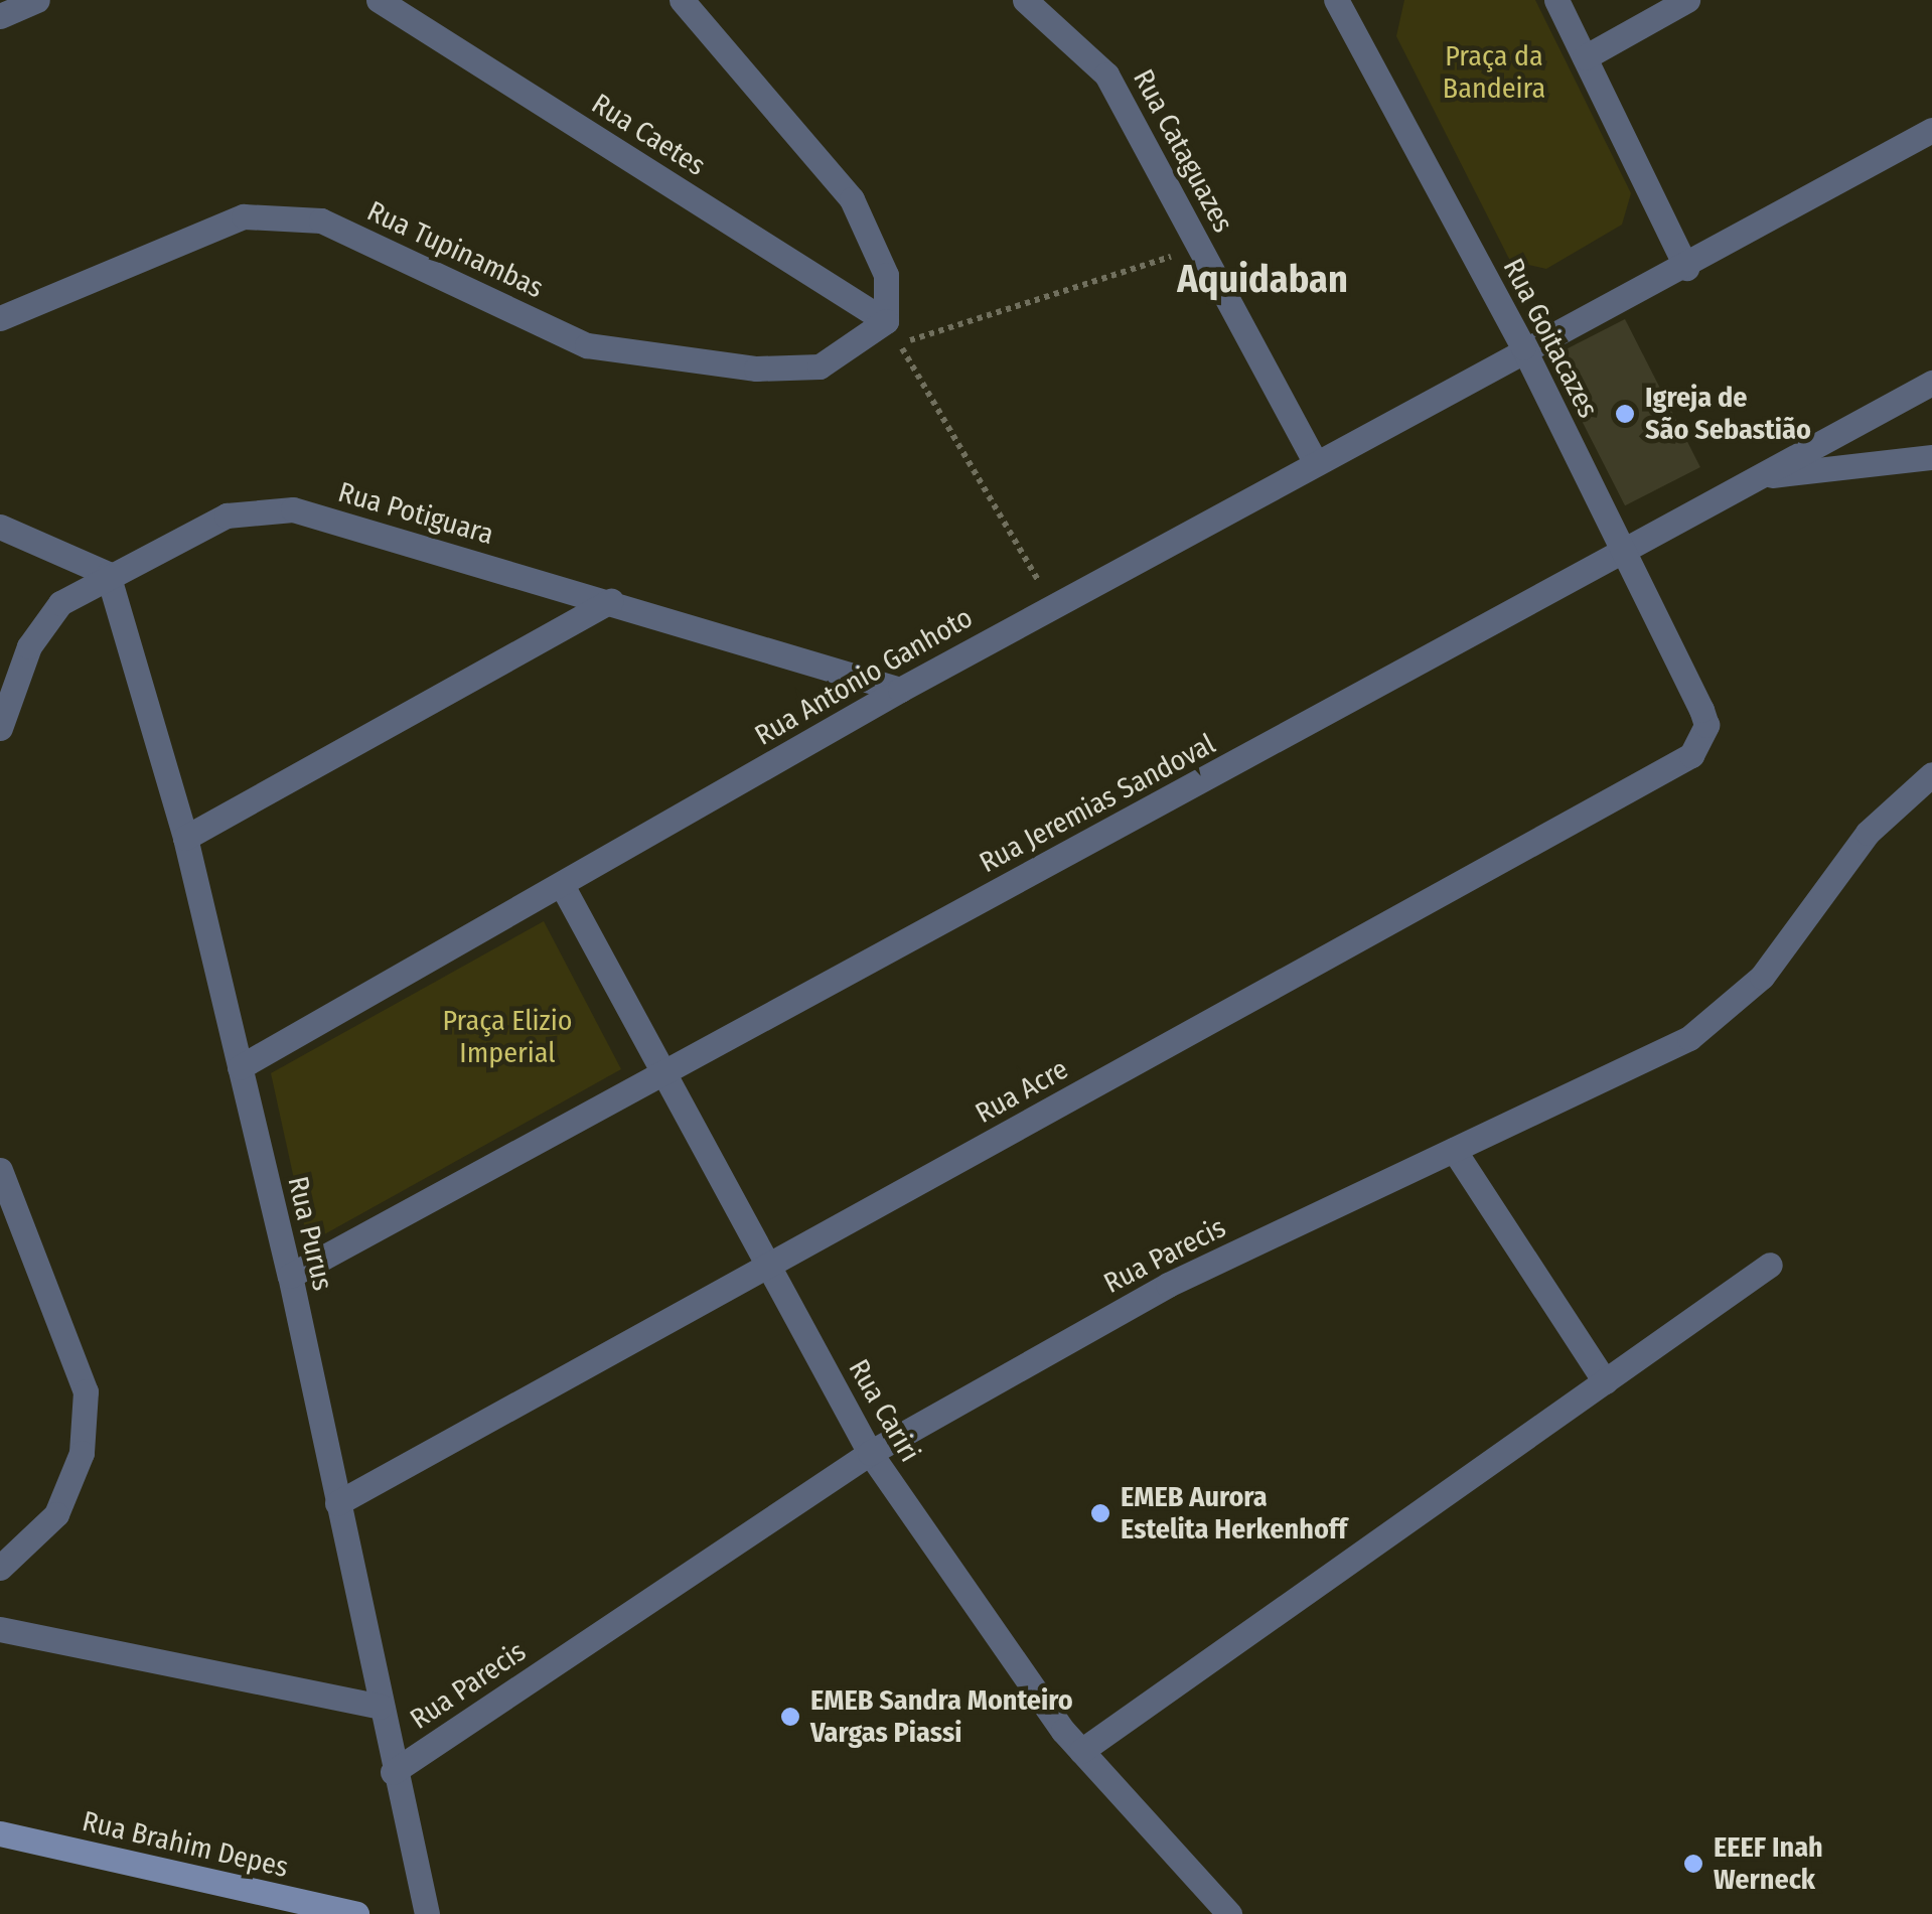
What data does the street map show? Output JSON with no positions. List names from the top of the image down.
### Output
{
  "streets": {
    "main road": ["Rua Brahim Depes"],
    "street": [
      "Rua Caetes",
      "Rua Cataguazes",
      "Rua Tupinambas",
      "Rua Goitacazes",
      "Rua Potiguara",
      "Rua Antonio Ganhoto",
      "Rua Jeremias Sandoval",
      "Rua Acre",
      "Rua Purus",
      "Rua Parecis",
      "Rua Cariri"
    ]
  },
  "crossings": [
    ["Rua Caetes", "Rua Tupinambas"],
    ["Rua Cataguazes", "Rua Antonio Ganhoto"],
    ["Rua Goitacazes", "Rua Antonio Ganhoto"],
    ["Rua Goitacazes", "Rua Jeremias Sandoval"],
    ["Rua Goitacazes", "Rua Acre"],
    ["Rua Potiguara", "Rua Antonio Ganhoto"],
    ["Rua Potiguara", "Rua Purus"],
    ["Rua Antonio Ganhoto", "Rua Purus"],
    ["Rua Antonio Ganhoto", "Rua Cariri"],
    ["Rua Jeremias Sandoval", "Rua Purus"],
    ["Rua Jeremias Sandoval", "Rua Cariri"],
    ["Rua Acre", "Rua Purus"],
    ["Rua Acre", "Rua Cariri"],
    ["Rua Purus", "Rua Parecis"],
    ["Rua Parecis", "Rua Cariri"]
  ],
  "districts": ["Aquidaban"],
  "parks": ["Praça da Bandeira", "Praça Elizio Imperial"],
  "places": [
    "Igreja de São Sebastião",
    "EMEB Aurora Estelita Herkenhoff",
    "EMEB Sandra Monteiro Vargas Piassi",
    "EEEF Inah Werneck"
  ]
}
